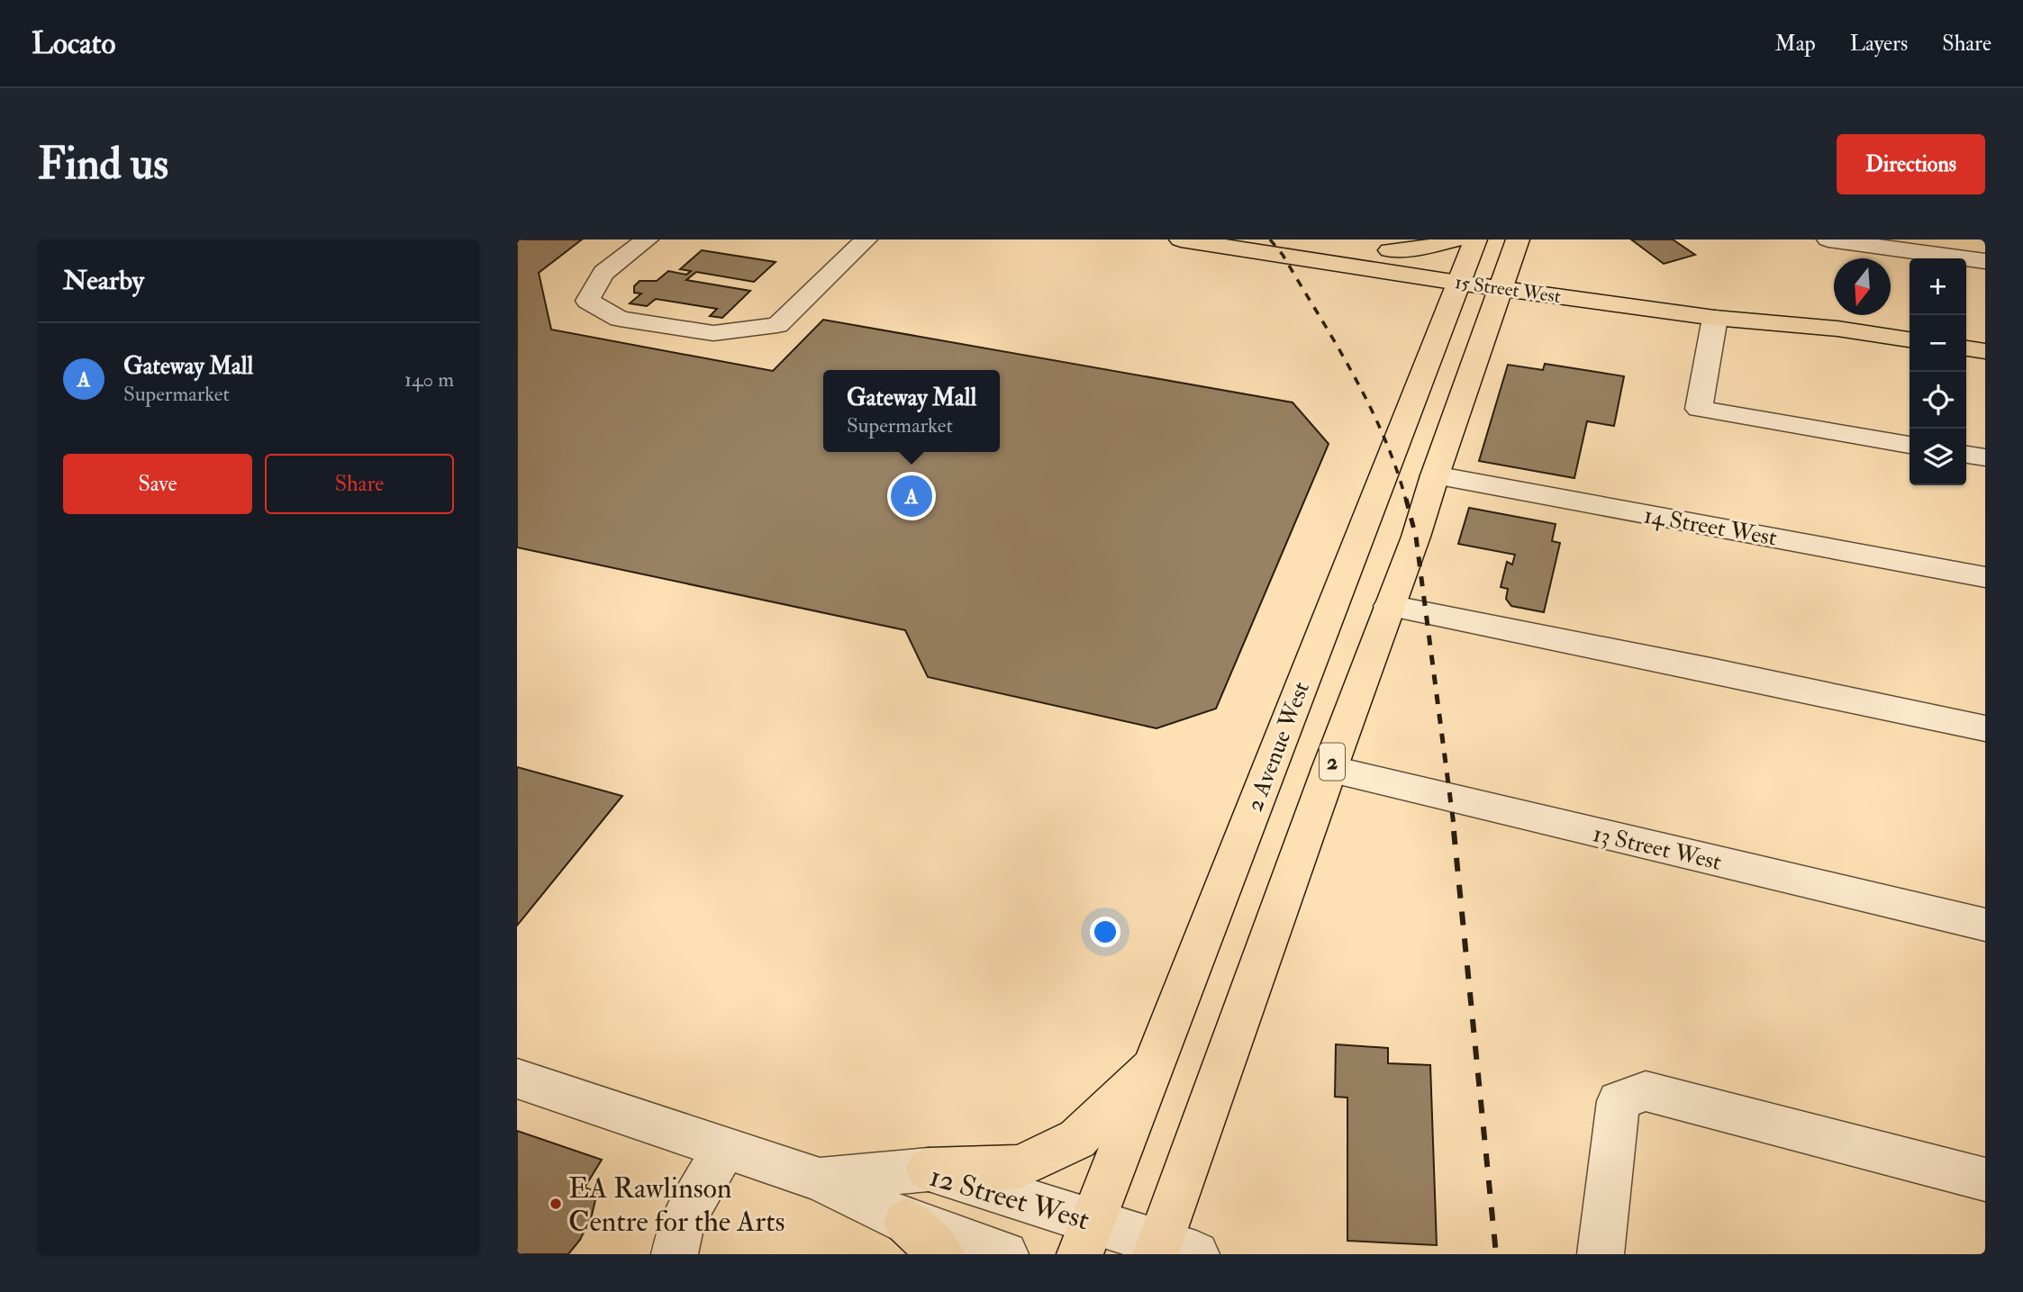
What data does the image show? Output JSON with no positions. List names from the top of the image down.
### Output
{
  "streets": {
    "main road": ["15 Street West", "2 Avenue West", "2"],
    "street": ["14 Street West", "13 Street West", "12 Street West"]
  },
  "crossings": [
    ["15 Street West", "2 Avenue West"],
    ["15 Street West", "2"],
    ["14 Street West", "2"],
    ["2 Avenue West", "12 Street West"],
    ["2", "13 Street West"],
    ["2", "12 Street West"]
  ],
  "places": ["EA Rawlinson Centre for the Arts"],
  "north": "bottom",
  "page": {
    "header": "Locato",
    "nav": ["Map", "Layers", "Share"],
    "buttons": [
      "Directions",
      ["Save", "Share"]
    ],
    "title": "Find us",
    "heading": "Nearby",
    "map_buttons": ["+", "−"],
    "list": [
      {
        "mark": "A",
        "name": "Gateway Mall",
        "note": "Supermarket",
        "value": "140 m"
      }
    ],
    "popup": ["Gateway Mall", "Supermarket"],
    "pins": "A"
  }
}
